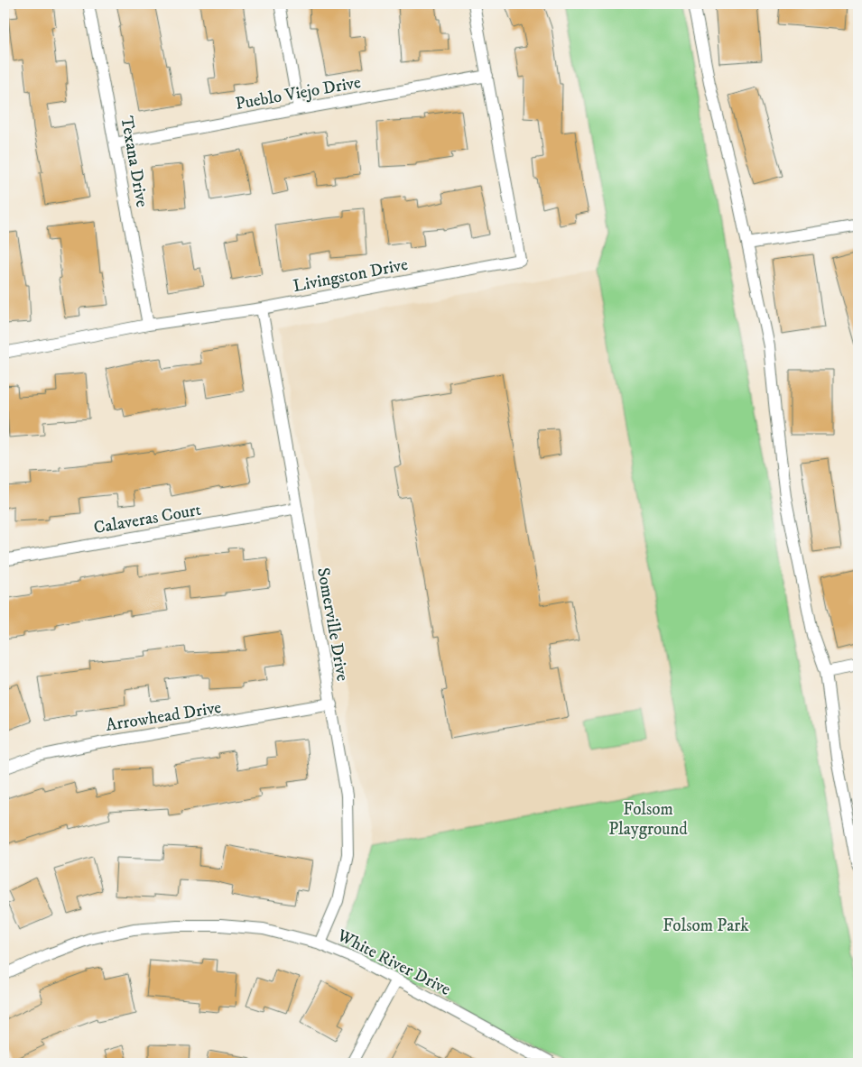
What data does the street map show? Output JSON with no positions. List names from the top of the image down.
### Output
{
  "streets": {
    "street": [
      "Pueblo Viejo Drive",
      "Texana Drive",
      "Livingston Drive",
      "Calaveras Court",
      "Somerville Drive",
      "Arrowhead Drive",
      "White River Drive"
    ]
  },
  "crossings": [
    ["Pueblo Viejo Drive", "Texana Drive"],
    ["Pueblo Viejo Drive", "Livingston Drive"],
    ["Texana Drive", "Livingston Drive"],
    ["Livingston Drive", "Somerville Drive"],
    ["Calaveras Court", "Somerville Drive"],
    ["Somerville Drive", "Arrowhead Drive"],
    ["Somerville Drive", "White River Drive"]
  ],
  "parks": ["Folsom Playground", "Folsom Park"]
}
